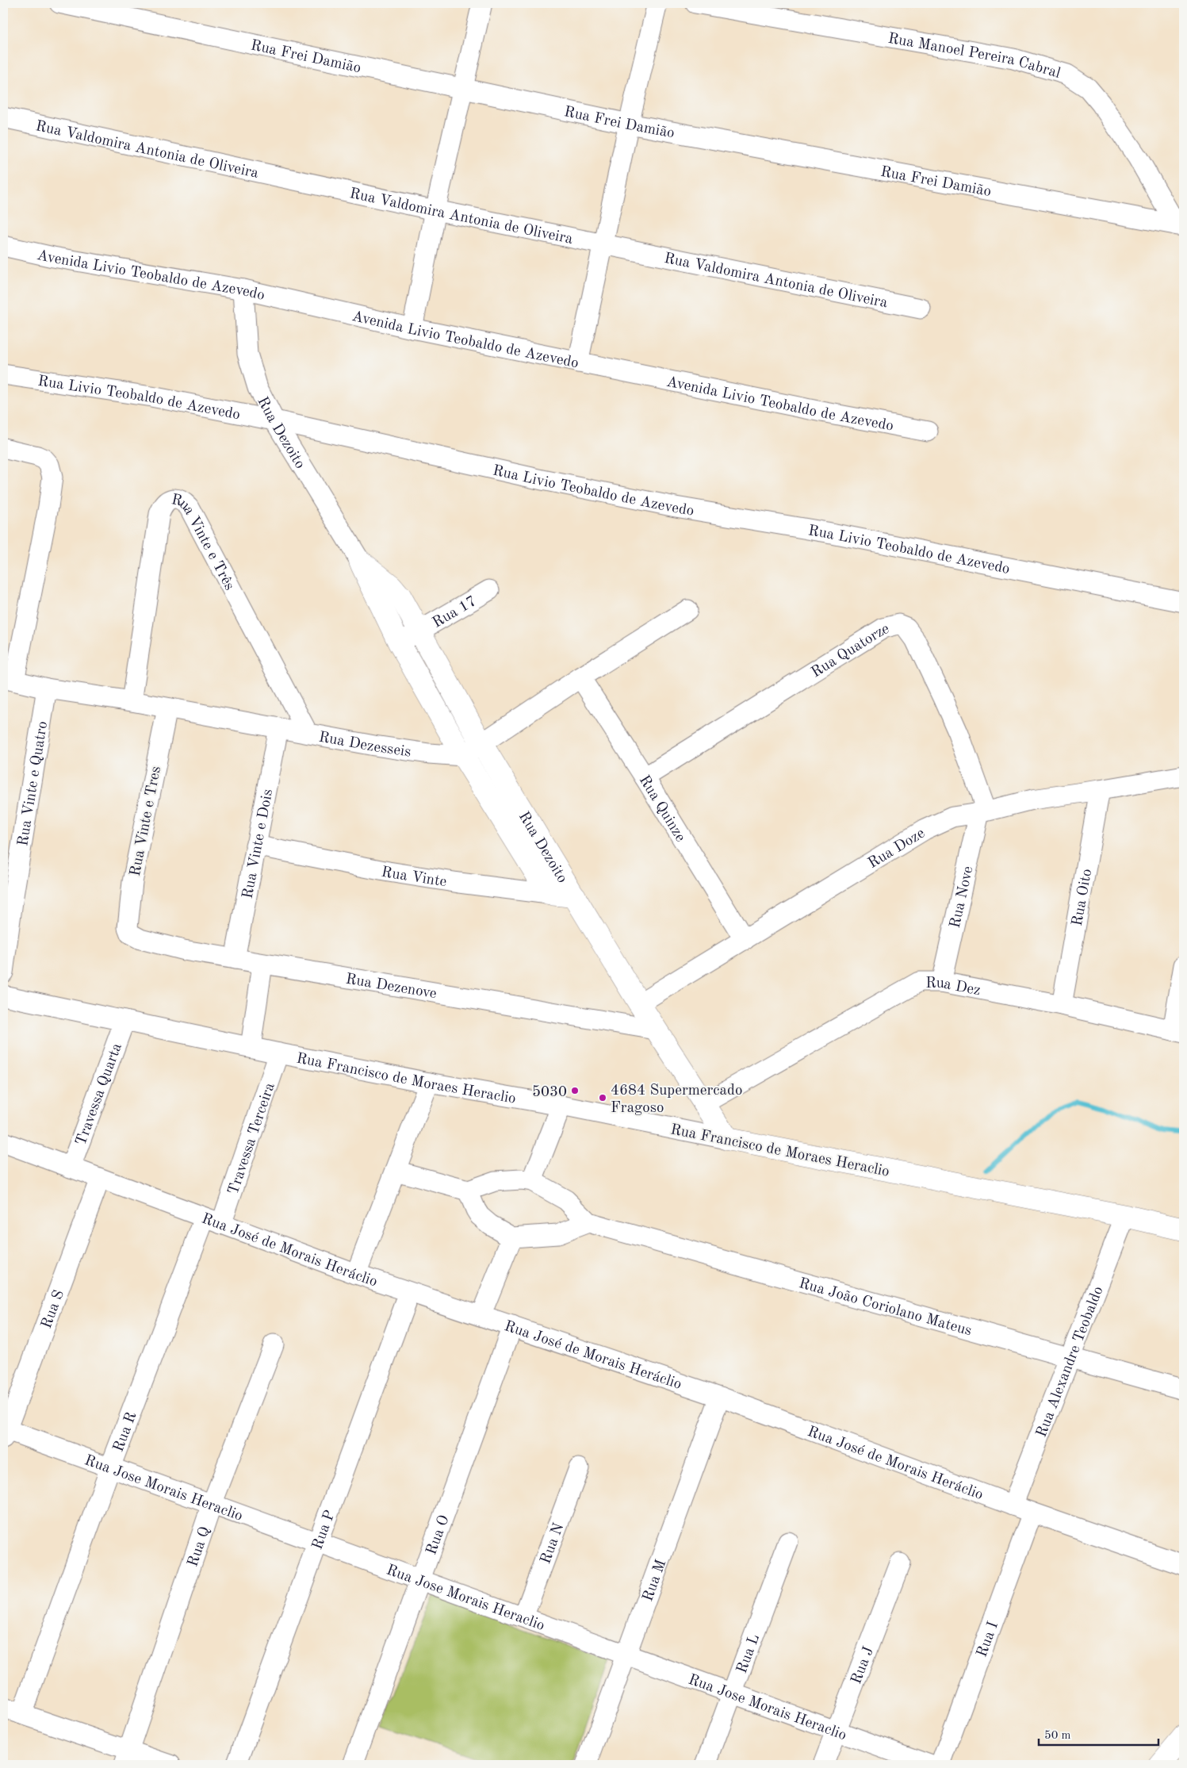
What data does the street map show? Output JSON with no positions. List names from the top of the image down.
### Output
{
  "streets": {
    "street": [
      "Rua Manoel Pereira Cabral",
      "Rua Frei Damião",
      "Rua Valdomira Antonia de Oliveira",
      "Avenida Livio Teobaldo de Azevedo",
      "Rua Livio Teobaldo de Azevedo",
      "Rua Dezoito",
      "Rua Vinte e Três",
      "Rua 17",
      "Rua Quatorze",
      "Rua Dezesseis",
      "Rua Vinte e Quatro",
      "Rua Quinze",
      "Rua Vinte e Tres",
      "Rua Vinte e Dois",
      "Rua Doze",
      "Rua Vinte",
      "Rua Nove",
      "Rua Oito",
      "Rua Dezenove",
      "Rua Dez",
      "Rua Francisco de Moraes Heraclio",
      "Travessa Quarta",
      "Travessa Terceira",
      "Rua José de Morais Heráclio",
      "Rua João Coriolano Mateus",
      "Rua S",
      "Rua Alexandre Teobaldo",
      "Rua R",
      "Rua Jose Morais Heraclio",
      "Rua P",
      "Rua O",
      "Rua N",
      "Rua Q",
      "Rua M",
      "Rua I",
      "Rua L",
      "Rua J"
    ]
  },
  "crossings": [
    ["Rua Manoel Pereira Cabral", "Rua Frei Damião"],
    ["Avenida Livio Teobaldo de Azevedo", "Rua Dezoito"],
    ["Rua Livio Teobaldo de Azevedo", "Rua Dezoito"],
    ["Rua Dezoito", "Rua 17"],
    ["Rua Dezoito", "Rua Dezesseis"],
    ["Rua Dezoito", "Rua Doze"],
    ["Rua Dezoito", "Rua Vinte"],
    ["Rua Dezoito", "Rua Dezenove"],
    ["Rua Dezoito", "Rua Dez"],
    ["Rua Dezoito", "Rua Francisco de Moraes Heraclio"],
    ["Rua Vinte e Três", "Rua Dezesseis"],
    ["Rua Quatorze", "Rua Quinze"],
    ["Rua Quatorze", "Rua Doze"],
    ["Rua Quatorze", "Rua Nove"],
    ["Rua Dezesseis", "Rua Vinte e Quatro"],
    ["Rua Dezesseis", "Rua Vinte e Tres"],
    ["Rua Dezesseis", "Rua Vinte e Dois"],
    ["Rua Quinze", "Rua Doze"],
    ["Rua Vinte e Tres", "Rua Dezenove"],
    ["Rua Vinte e Dois", "Rua Vinte"],
    ["Rua Vinte e Dois", "Rua Dezenove"],
    ["Rua Doze", "Rua Nove"],
    ["Rua Doze", "Rua Oito"],
    ["Rua Nove", "Rua Dez"],
    ["Rua Oito", "Rua Dez"],
    ["Rua Francisco de Moraes Heraclio", "Travessa Quarta"],
    ["Rua Francisco de Moraes Heraclio", "Travessa Terceira"],
    ["Rua Francisco de Moraes Heraclio", "Rua Alexandre Teobaldo"],
    ["Travessa Quarta", "Rua José de Morais Heráclio"],
    ["Travessa Terceira", "Rua José de Morais Heráclio"],
    ["Travessa Terceira", "Rua R"],
    ["Rua José de Morais Heráclio", "Rua S"],
    ["Rua José de Morais Heráclio", "Rua Alexandre Teobaldo"],
    ["Rua José de Morais Heráclio", "Rua R"],
    ["Rua José de Morais Heráclio", "Rua P"],
    ["Rua José de Morais Heráclio", "Rua O"],
    ["Rua José de Morais Heráclio", "Rua M"],
    ["Rua José de Morais Heráclio", "Rua I"],
    ["Rua João Coriolano Mateus", "Rua Alexandre Teobaldo"],
    ["Rua S", "Rua Jose Morais Heraclio"],
    ["Rua R", "Rua Jose Morais Heraclio"],
    ["Rua Jose Morais Heraclio", "Rua P"],
    ["Rua Jose Morais Heraclio", "Rua O"],
    ["Rua Jose Morais Heraclio", "Rua N"],
    ["Rua Jose Morais Heraclio", "Rua Q"],
    ["Rua Jose Morais Heraclio", "Rua M"],
    ["Rua Jose Morais Heraclio", "Rua L"],
    ["Rua Jose Morais Heraclio", "Rua J"]
  ],
  "places": ["5030", "4684 Supermercado Fragoso"],
  "scale_bar": "50 m"
}
